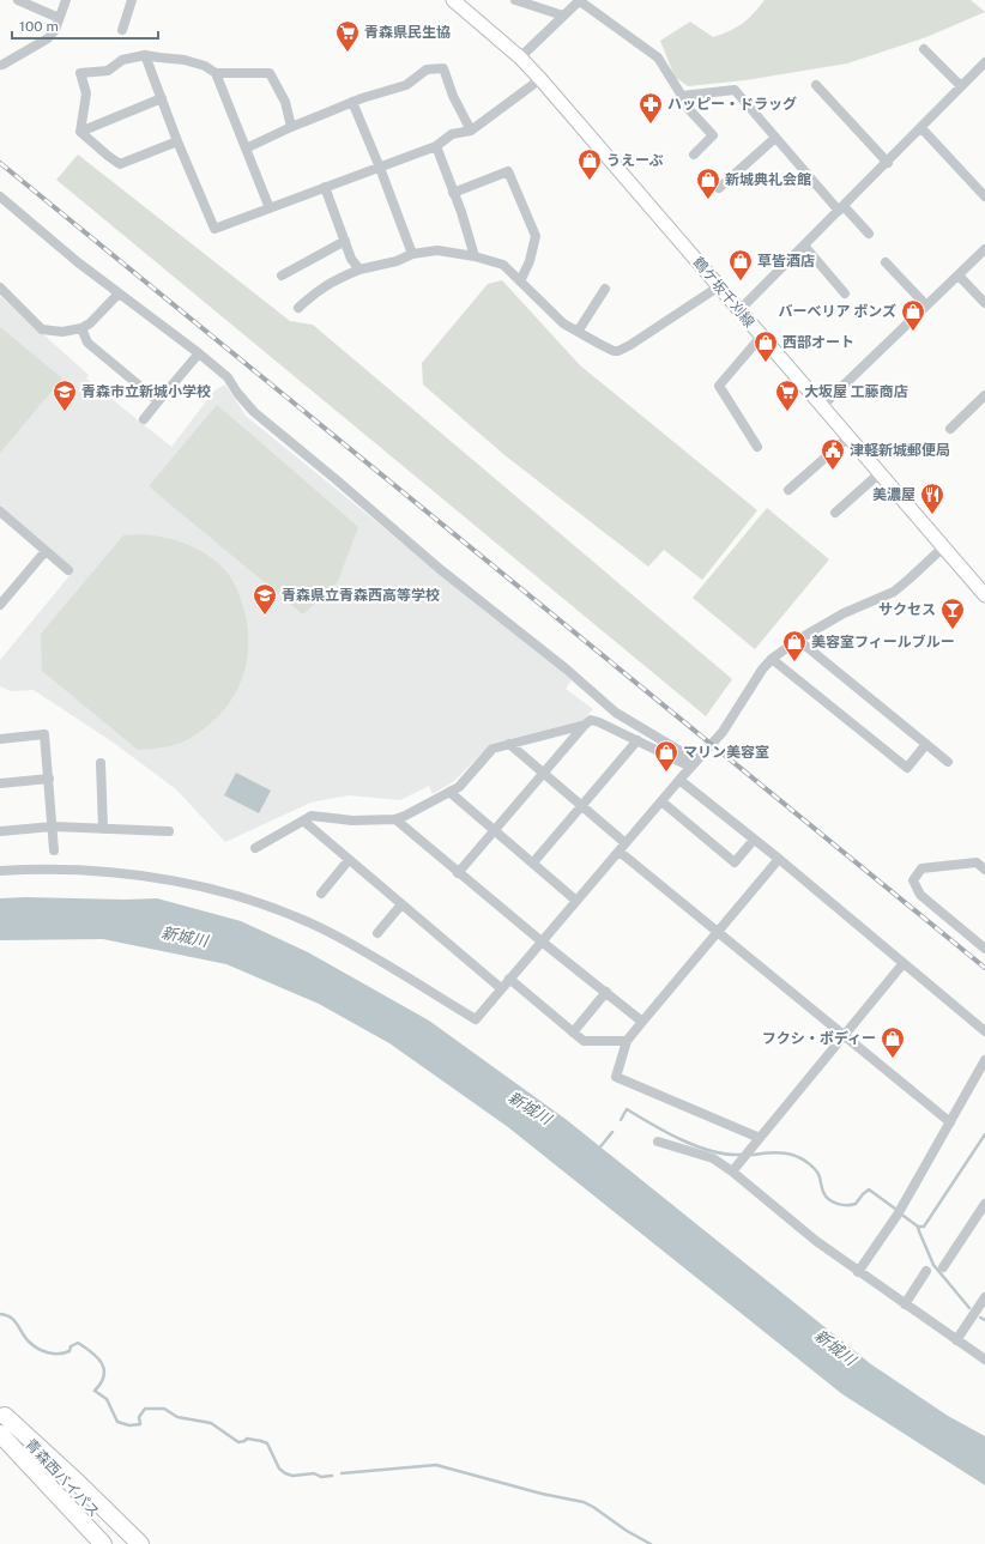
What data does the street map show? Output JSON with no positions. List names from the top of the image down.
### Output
{
  "streets": {
    "highway": ["青森西バイパス"],
    "main road": ["鶴ケ坂千刈線"]
  },
  "water": ["新城川"],
  "places": {
    "supermarket": ["青森県民生協", "大坂屋 工藤商店"],
    "pharmacy": ["ハッピー・ドラッグ"],
    "shop": [
      "うえーぶ",
      "新城典礼会館",
      "草皆酒店",
      "バーべリア ボンズ",
      "西部オート",
      "美容室フィールブルー",
      "マリン美容室",
      "フクシ・ボディー"
    ],
    "school or university": ["青森市立新城小学校", "青森県立青森西高等学校"],
    "public building": ["津軽新城郵便局"],
    "restaurant": ["美濃屋"],
    "bar": ["サクセス"]
  },
  "scale_bar": "100 m"
}
